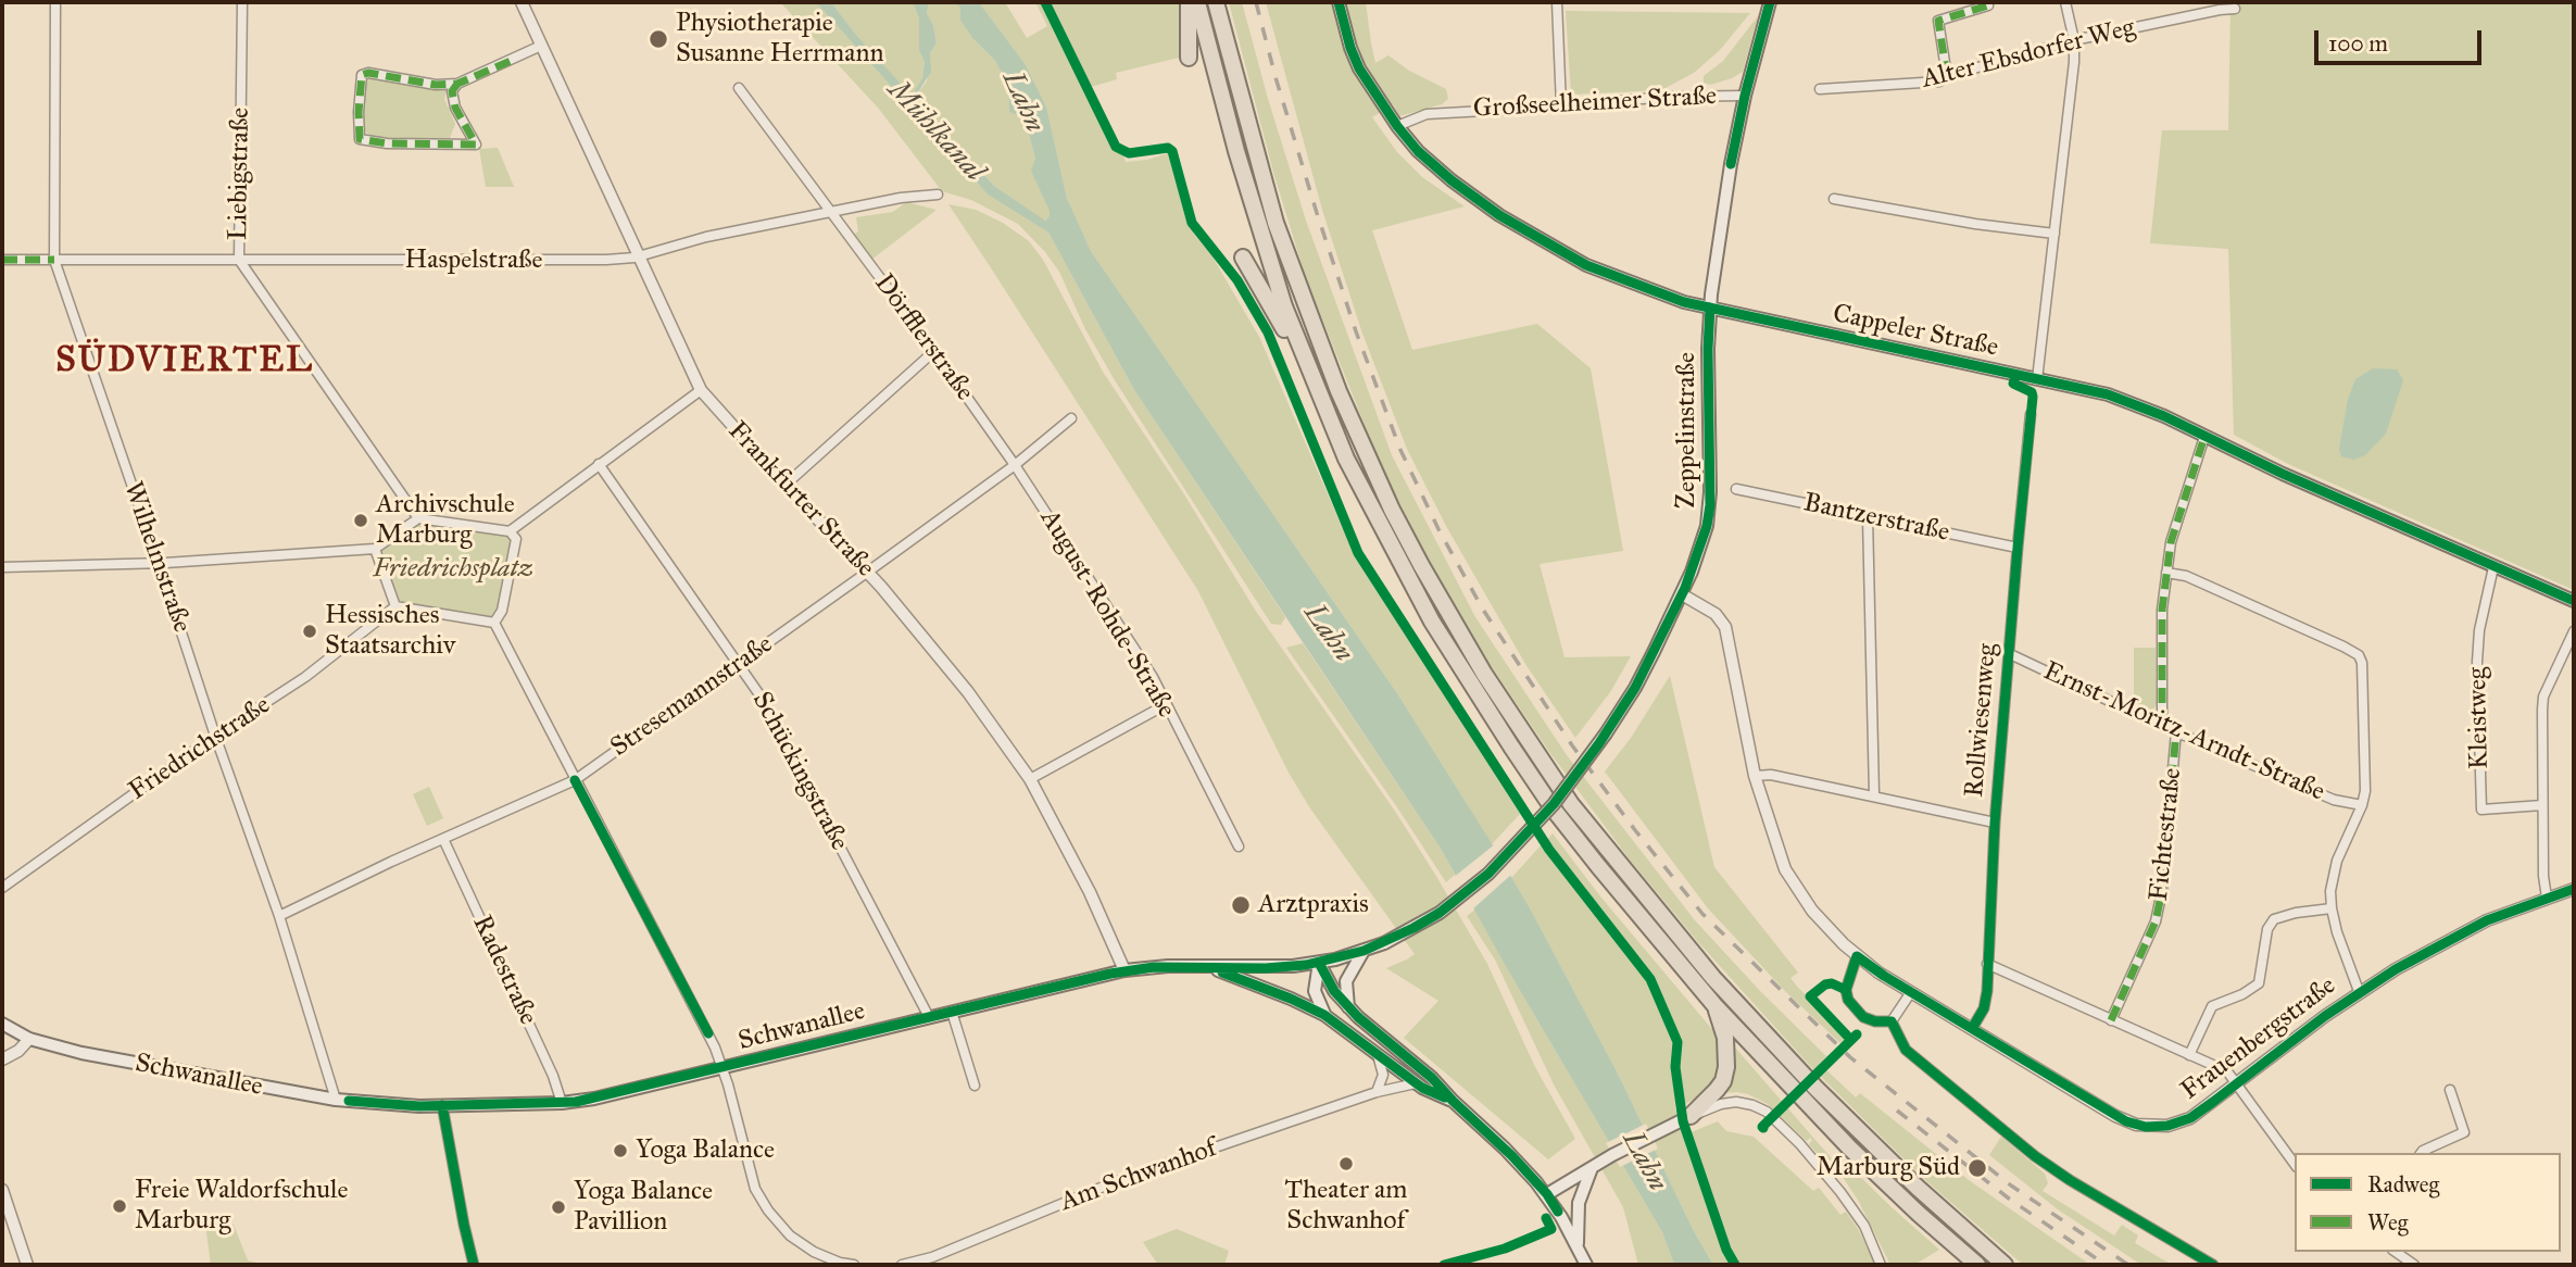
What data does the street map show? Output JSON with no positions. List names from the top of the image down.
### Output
{
  "streets": {
    "main road": [
      "Großseelheimer Straße",
      "Cappeler Straße",
      "Zeppelinstraße",
      "Schwanallee"
    ],
    "street": [
      "Alter Ebsdorfer Weg",
      "Liebigstraße",
      "Haspelstraße",
      "Dörfflerstraße",
      "Frankfurter Straße",
      "Bantzerstraße",
      "Wilhelmstraße",
      "August-Rohde-Straße",
      "Stresemannstraße",
      "Kleistweg",
      "Rollwiesenweg",
      "Ernst-Moritz-Arndt-Straße",
      "Friedrichstraße",
      "Schückingstraße",
      "Fichtestraße",
      "Radestraße",
      "Frauenbergstraße",
      "Am Schwanhof"
    ]
  },
  "crossings": [
    ["Großseelheimer Straße", "Cappeler Straße"],
    ["Großseelheimer Straße", "Zeppelinstraße"],
    ["Liebigstraße", "Haspelstraße"],
    ["Haspelstraße", "Dörfflerstraße"],
    ["Haspelstraße", "Frankfurter Straße"],
    ["Haspelstraße", "Wilhelmstraße"],
    ["Cappeler Straße", "Zeppelinstraße"],
    ["Cappeler Straße", "Kleistweg"],
    ["Dörfflerstraße", "August-Rohde-Straße"],
    ["Dörfflerstraße", "Stresemannstraße"],
    ["Zeppelinstraße", "Schwanallee"],
    ["Frankfurter Straße", "Stresemannstraße"],
    ["Frankfurter Straße", "Schwanallee"],
    ["Bantzerstraße", "Rollwiesenweg"],
    ["Wilhelmstraße", "Stresemannstraße"],
    ["Wilhelmstraße", "Friedrichstraße"],
    ["Wilhelmstraße", "Schwanallee"],
    ["August-Rohde-Straße", "Stresemannstraße"],
    ["Stresemannstraße", "Schückingstraße"],
    ["Stresemannstraße", "Radestraße"],
    ["Rollwiesenweg", "Ernst-Moritz-Arndt-Straße"],
    ["Rollwiesenweg", "Frauenbergstraße"],
    ["Ernst-Moritz-Arndt-Straße", "Fichtestraße"],
    ["Schückingstraße", "Schwanallee"],
    ["Radestraße", "Schwanallee"]
  ],
  "districts": ["SÜDVIERTEL"],
  "water": ["Lahn", "Mühlkanal"],
  "parks": ["Friedrichsplatz"],
  "places": [
    "Physiotherapie Susanne Herrmann",
    "Archivschule Marburg",
    "Hessisches Staatsarchiv",
    "Arztpraxis",
    "Yoga Balance",
    "Theater am Schwanhof",
    "Marburg Süd",
    "Freie Waldorfschule Marburg",
    "Yoga Balance Pavillion"
  ],
  "legend": ["Radweg", "Weg"],
  "scale_bar": "100 m"
}
